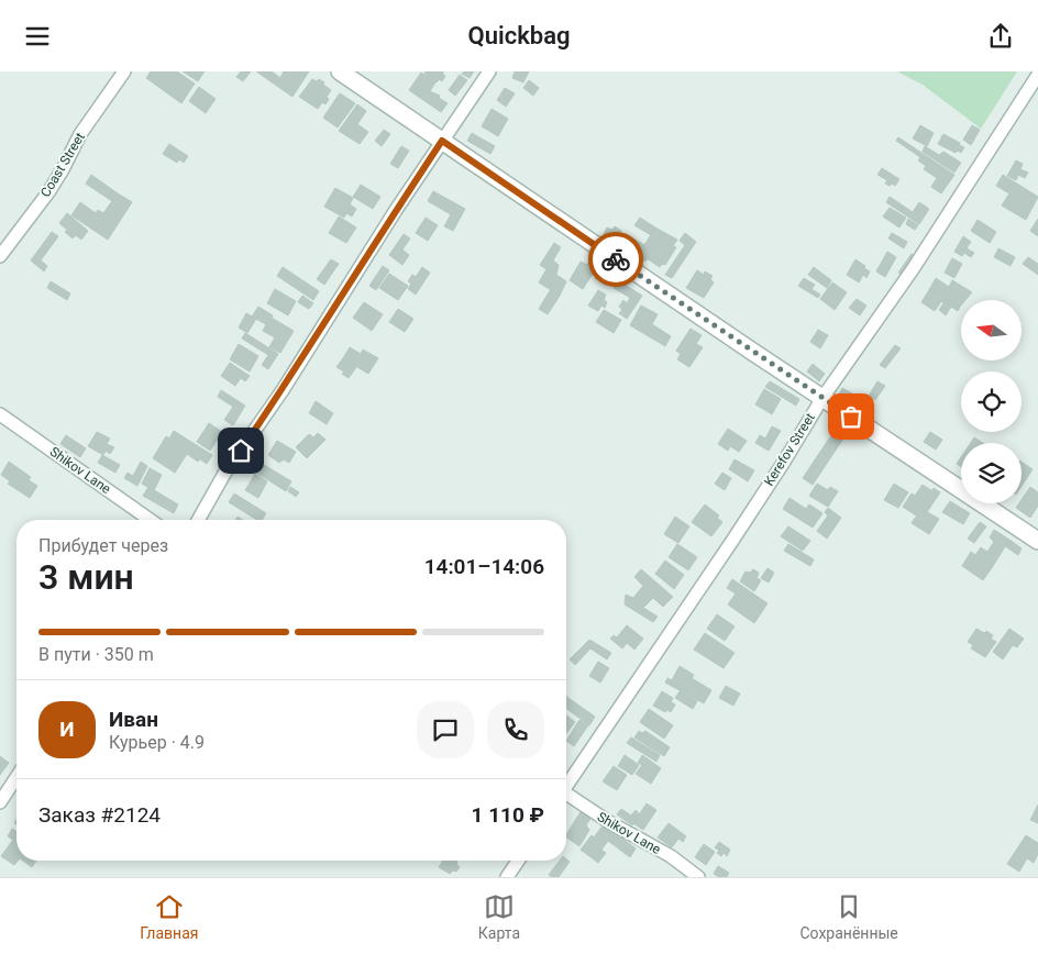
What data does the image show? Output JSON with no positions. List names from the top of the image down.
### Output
{
  "streets": {
    "street": ["Coast Street", "Kerefov Street", "Shikov Lane"]
  },
  "north": "left",
  "page": {
    "header": "Quickbag",
    "heading": ["3 мин", "Прибудет через", "14:01–14:06"],
    "panel": [
      "Иван",
      "Курьер · 4.9",
      "Заказ #2124",
      "1 110 ₽"
    ],
    "bar": "В пути · 350 m",
    "round": "И",
    "tabs": ["Главная", "Карта", "Сохранённые"]
  }
}
